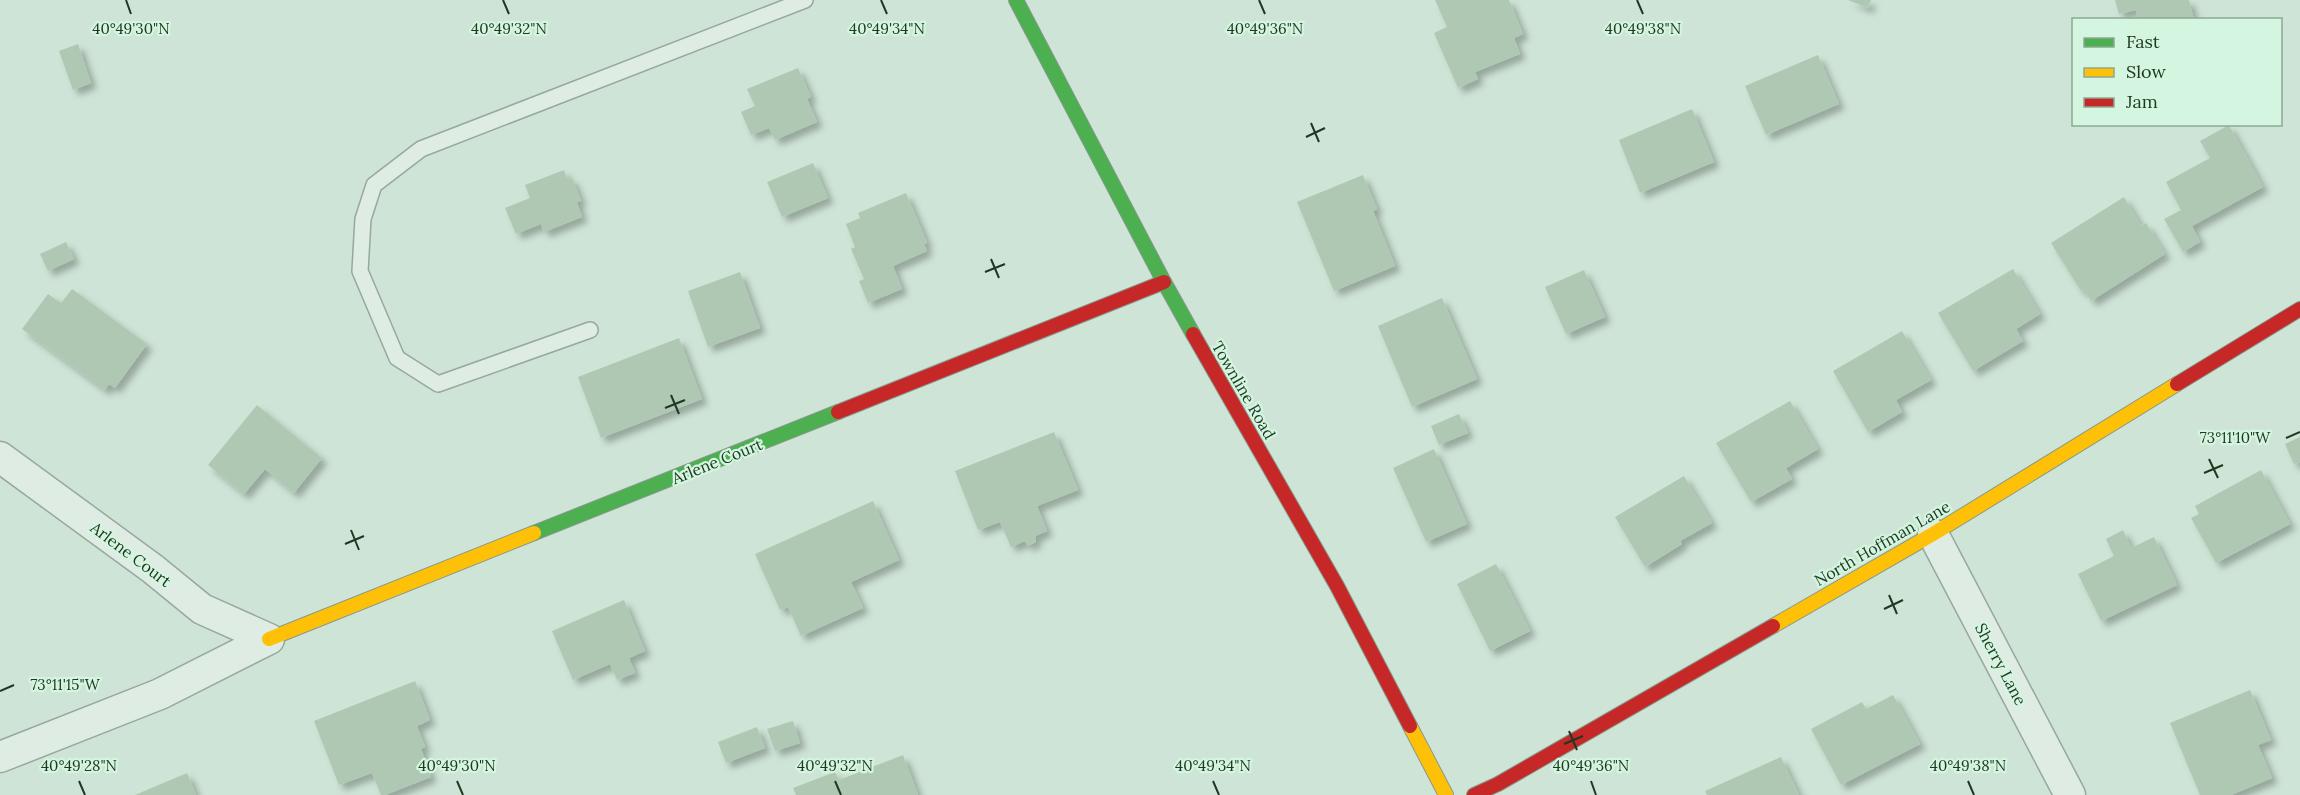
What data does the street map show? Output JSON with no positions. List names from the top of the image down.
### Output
{
  "streets": {
    "street": [
      "Townline Road",
      "Arlene Court",
      "North Hoffman Lane",
      "Sherry Lane"
    ]
  },
  "crossings": [
    ["Townline Road", "Arlene Court"],
    ["North Hoffman Lane", "Sherry Lane"]
  ],
  "legend": ["Fast", "Slow", "Jam"],
  "coordinates": [
    "40°49'30\"N",
    "40°49'32\"N",
    "40°49'34\"N",
    "40°49'36\"N",
    "40°49'38\"N",
    "73°11'10\"W",
    "73°11'15\"W",
    "40°49'28\"N"
  ]
}
